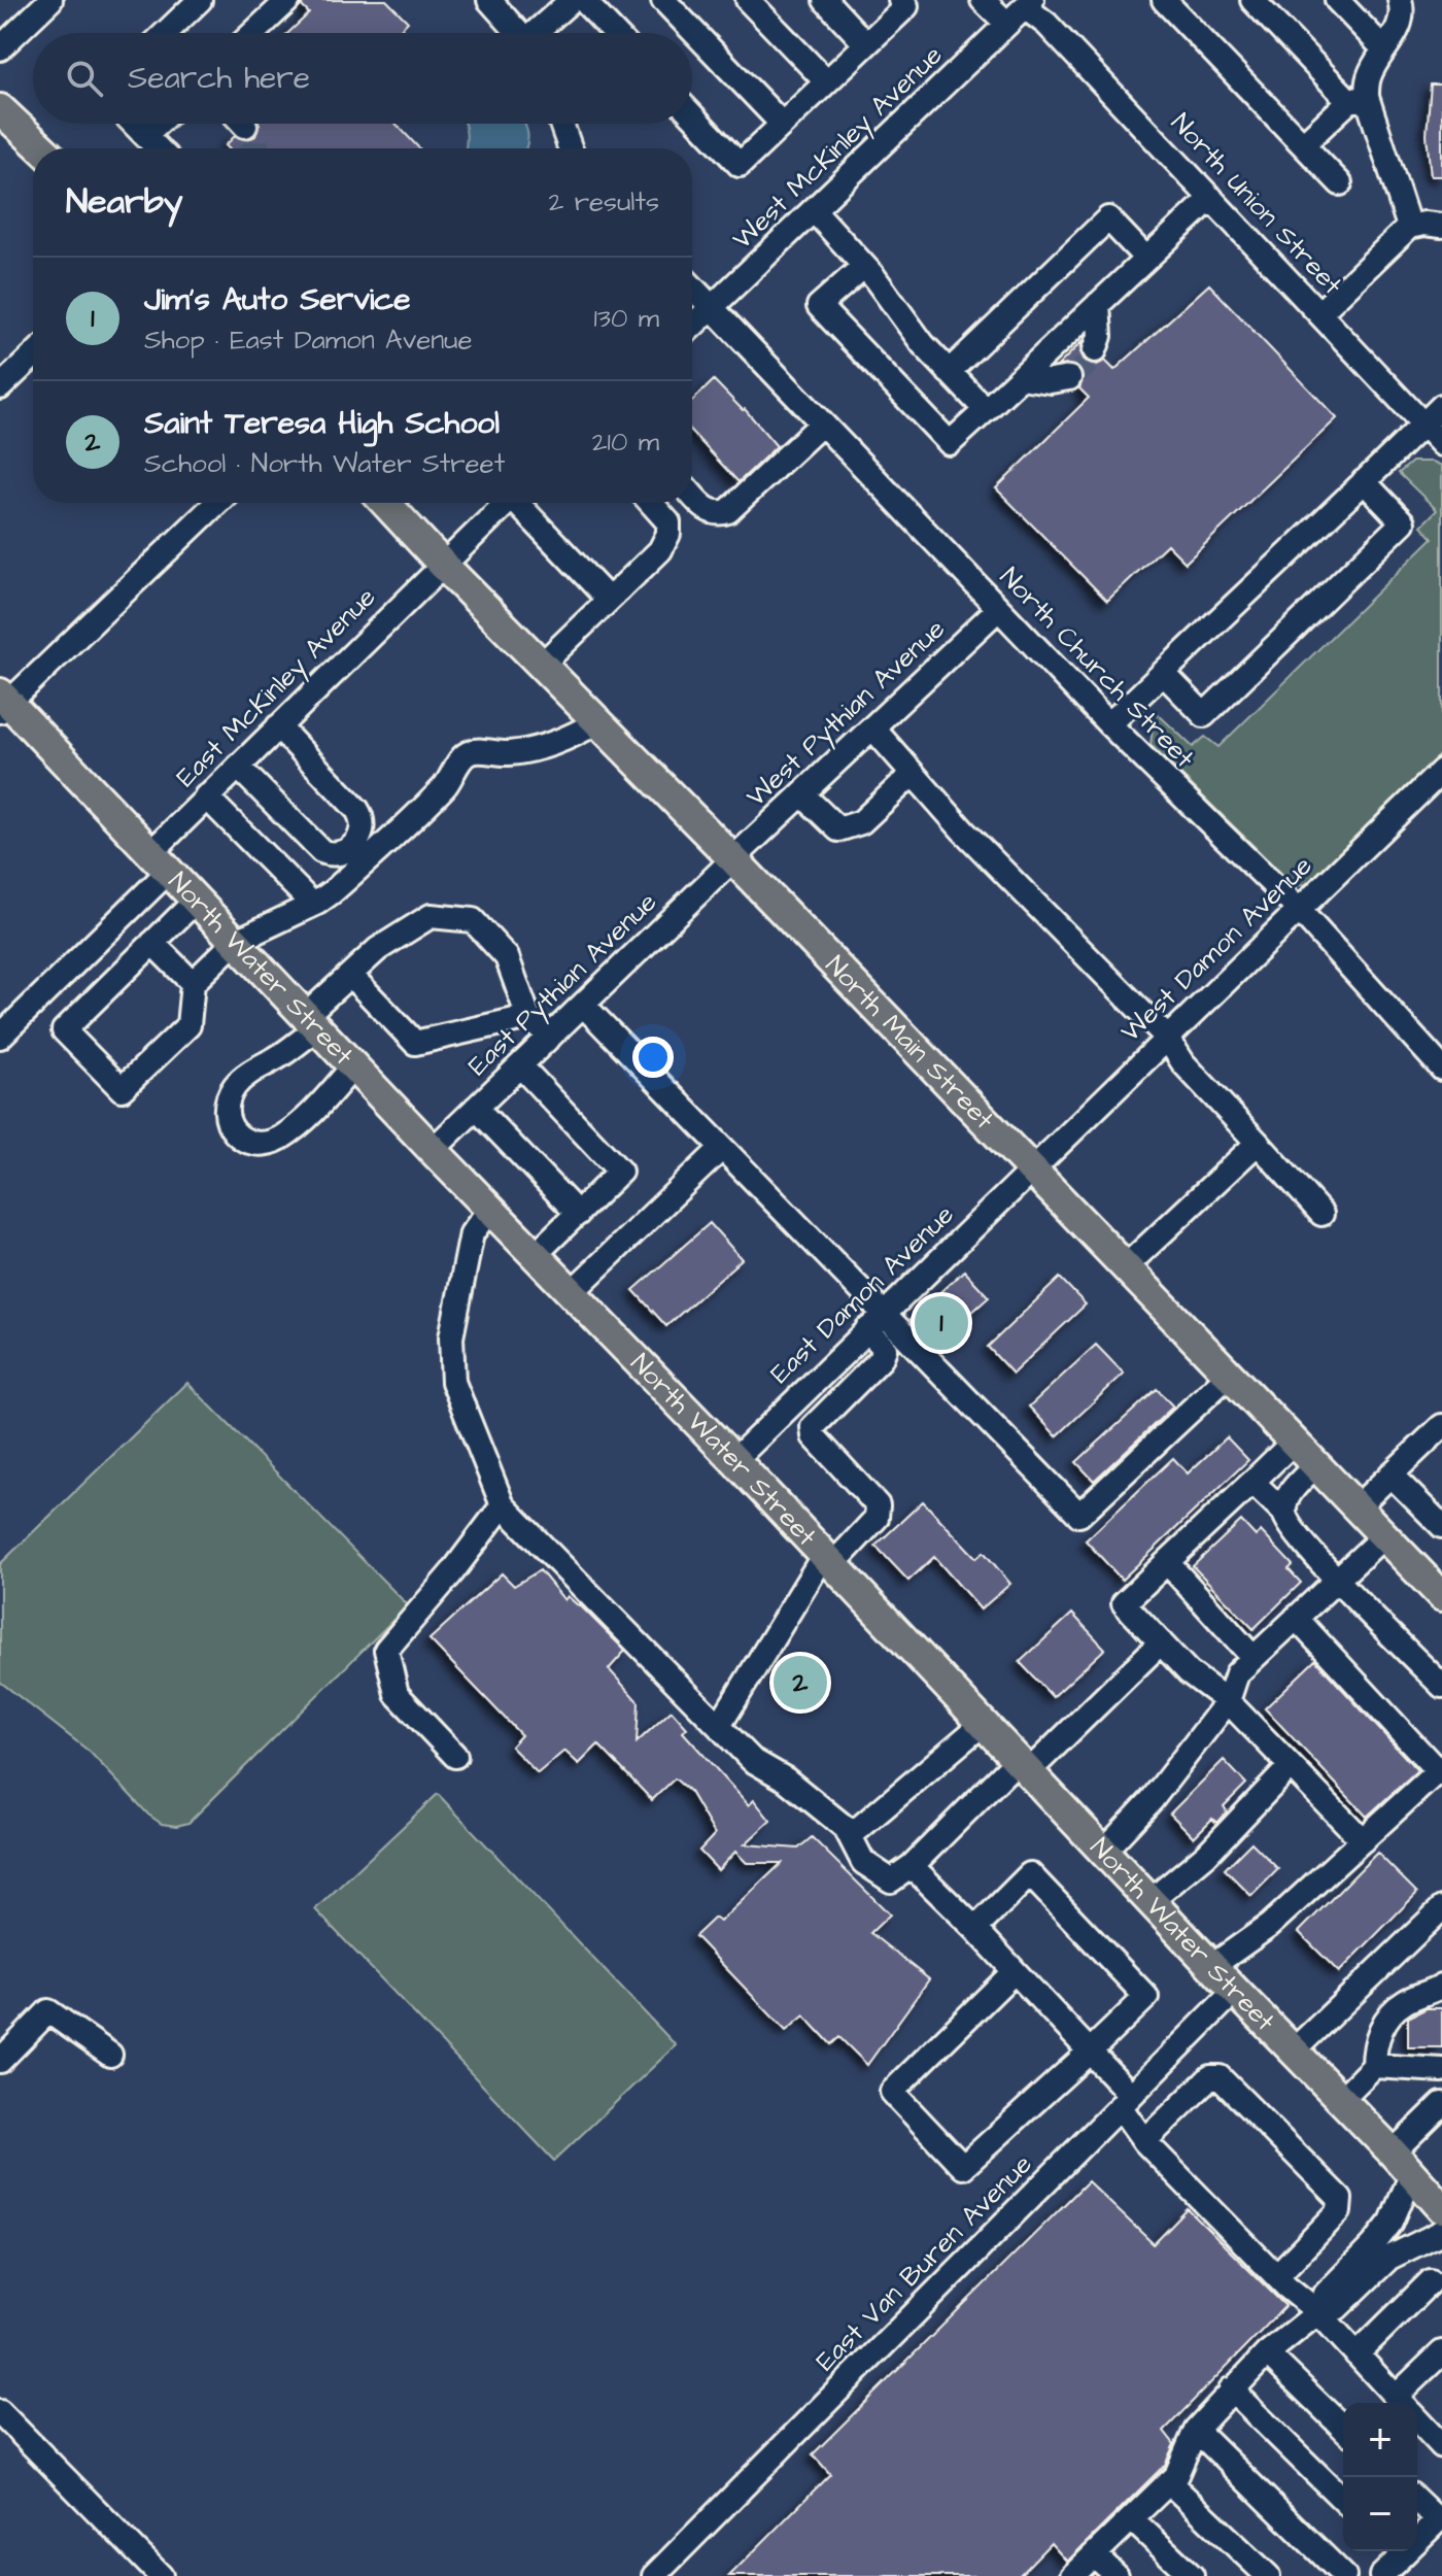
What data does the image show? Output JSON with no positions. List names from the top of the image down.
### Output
{
  "streets": {
    "main road": ["North Water Street", "North Main Street"],
    "street": [
      "West McKinley Avenue",
      "North Union Street",
      "North Church Street",
      "East McKinley Avenue",
      "West Pythian Avenue",
      "West Damon Avenue",
      "East Pythian Avenue",
      "East Damon Avenue",
      "East Van Buren Avenue"
    ]
  },
  "crossings": [
    ["West McKinley Avenue", "North Union Street"],
    ["West McKinley Avenue", "North Church Street"],
    ["North Church Street", "West Pythian Avenue"],
    ["North Church Street", "West Damon Avenue"],
    ["East McKinley Avenue", "North Water Street"],
    ["East McKinley Avenue", "North Main Street"],
    ["West Pythian Avenue", "East Pythian Avenue"],
    ["West Pythian Avenue", "North Main Street"],
    ["West Damon Avenue", "North Main Street"],
    ["West Damon Avenue", "East Damon Avenue"],
    ["North Water Street", "East Pythian Avenue"],
    ["North Water Street", "East Damon Avenue"],
    ["North Water Street", "East Van Buren Avenue"],
    ["East Pythian Avenue", "North Main Street"],
    ["North Main Street", "East Damon Avenue"]
  ],
  "page": {
    "search": "Search here",
    "heading": ["Nearby", "2 results"],
    "list": [
      {
        "mark": "1",
        "name": "Jim's Auto Service",
        "note": "Shop · East Damon Avenue",
        "value": "130 m"
      },
      {
        "mark": "2",
        "name": "Saint Teresa High School",
        "note": "School · North Water Street",
        "value": "210 m"
      }
    ],
    "pins": ["1", "2"],
    "map_buttons": ["+", "−"]
  }
}
